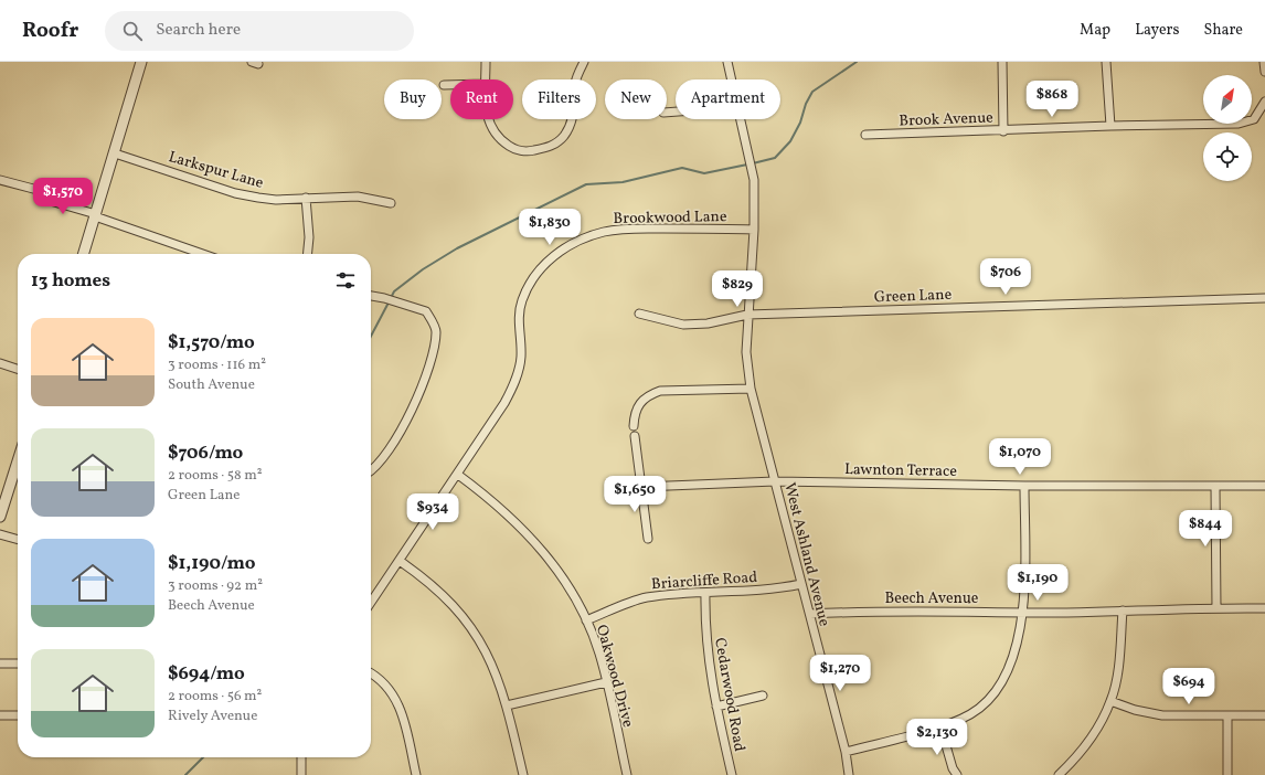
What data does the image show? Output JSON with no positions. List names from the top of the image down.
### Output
{
  "streets": {
    "street": [
      "Brook Avenue",
      "Larkspur Lane",
      "Brookwood Lane",
      "Green Lane",
      "Lawnton Terrace",
      "West Ashland Avenue",
      "Briarcliffe Road",
      "Beech Avenue",
      "Oakwood Drive",
      "Cedarwood Road"
    ]
  },
  "crossings": [
    ["Brookwood Lane", "West Ashland Avenue"],
    ["Brookwood Lane", "Oakwood Drive"],
    ["Green Lane", "West Ashland Avenue"],
    ["Lawnton Terrace", "West Ashland Avenue"],
    ["West Ashland Avenue", "Briarcliffe Road"],
    ["West Ashland Avenue", "Beech Avenue"],
    ["Briarcliffe Road", "Oakwood Drive"],
    ["Briarcliffe Road", "Cedarwood Road"]
  ],
  "north": "top right",
  "page": {
    "header": "Roofr",
    "search": "Search here",
    "nav": ["Map", "Layers", "Share"],
    "chip": [
      "Buy",
      "Rent",
      "Filters",
      "New",
      "Apartment"
    ],
    "price": [
      "$868",
      "$1,570",
      "$1,830",
      "$706",
      "$829",
      "$1,070",
      "$1,650",
      "$934",
      "$844",
      "$1,190",
      "$1,270",
      "$694",
      "$2,130"
    ],
    "heading": "13 homes",
    "list": [
      {
        "name": "$1,570/mo",
        "note": "3 rooms · 116 m² · South Avenue"
      },
      {
        "name": "$706/mo",
        "note": "2 rooms · 58 m² · Green Lane"
      },
      {
        "name": "$1,190/mo",
        "note": "3 rooms · 92 m² · Beech Avenue"
      },
      {
        "name": "$694/mo",
        "note": "2 rooms · 56 m² · Rively Avenue"
      }
    ]
  }
}
